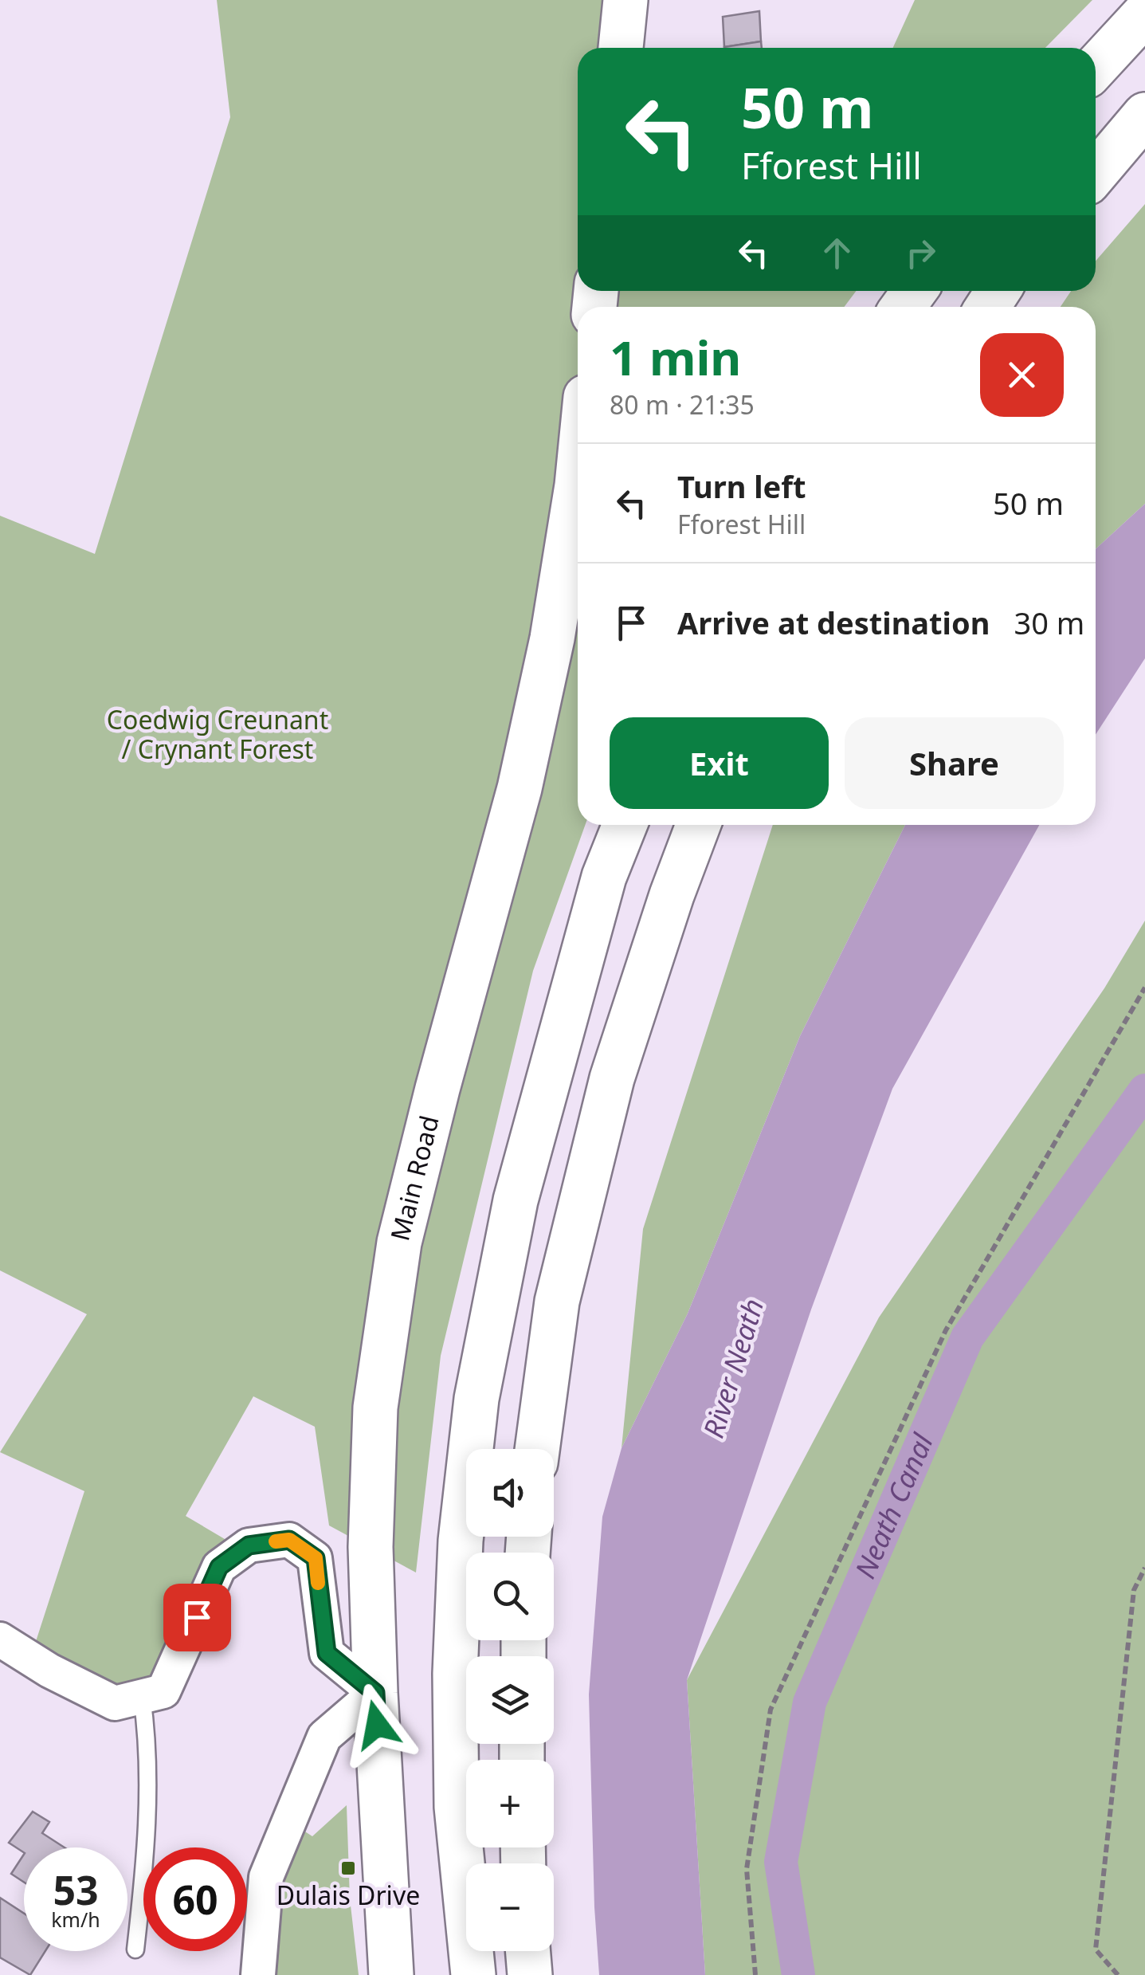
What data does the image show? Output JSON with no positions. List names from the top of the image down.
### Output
{
  "streets": {
    "main road": ["Main Road"]
  },
  "water": ["River Neath", "Neath Canal"],
  "parks": ["Coedwig Creunant / Crynant Forest"],
  "places": {
    "transit": ["Dulais Drive"]
  },
  "page": {
    "turn": ["50 m", "Fforest Hill"],
    "heading": ["1 min", "80 m · 21:35"],
    "list": [
      {
        "name": "Turn left",
        "note": "Fforest Hill",
        "value": "50 m"
      },
      {
        "name": "Arrive at destination",
        "value": "30 m"
      }
    ],
    "buttons": ["Exit", "Share"],
    "map_buttons": ["+", "−"],
    "speed": "53 km/h",
    "limit": "60"
  }
}
